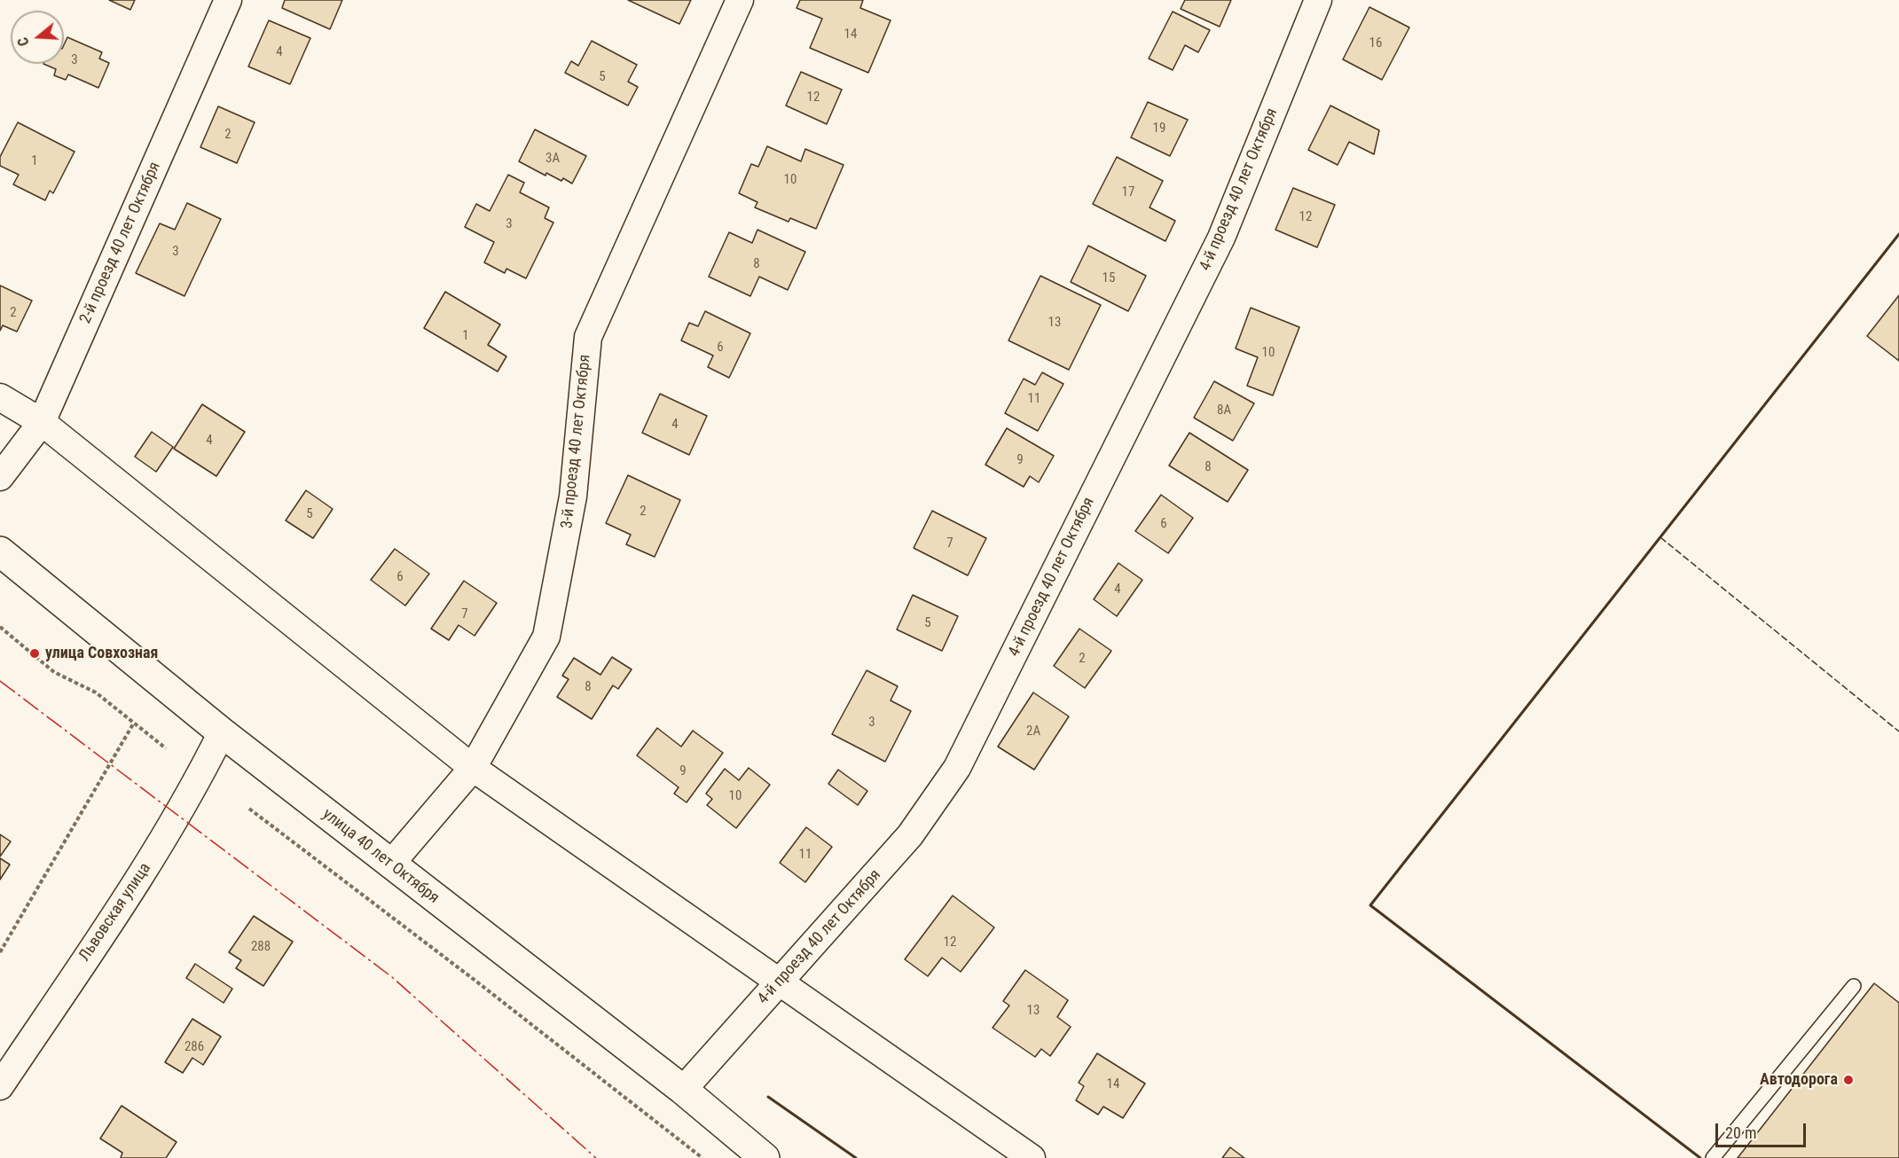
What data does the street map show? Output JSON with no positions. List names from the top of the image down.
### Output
{
  "streets": {
    "main road": ["улица 40 лет Октября"],
    "street": [
      "4-й проезд 40 лет Октября",
      "2-й проезд 40 лет Октября",
      "3-й проезд 40 лет Октября",
      "Львовская улица"
    ]
  },
  "crossings": [
    ["4-й проезд 40 лет Октября", "улица 40 лет Октября"],
    ["3-й проезд 40 лет Октября", "улица 40 лет Октября"],
    ["улица 40 лет Октября", "Львовская улица"]
  ],
  "places": ["улица Совхозная", "Автодорога"],
  "house_numbers": [
    "14",
    "16",
    "4",
    "3",
    "5",
    "12",
    "19",
    "2",
    "3А",
    "1",
    "10",
    "17",
    "12",
    "3",
    "3",
    "8",
    "15",
    "2",
    "13",
    "1",
    "6",
    "10",
    "11",
    "8А",
    "4",
    "4",
    "9",
    "8",
    "2",
    "5",
    "6",
    "7",
    "6",
    "4",
    "7",
    "5",
    "2",
    "8",
    "3",
    "2А",
    "9",
    "10",
    "11",
    "12",
    "288",
    "13",
    "286",
    "14"
  ],
  "scale_bar": "20 m",
  "north": "left"
}
